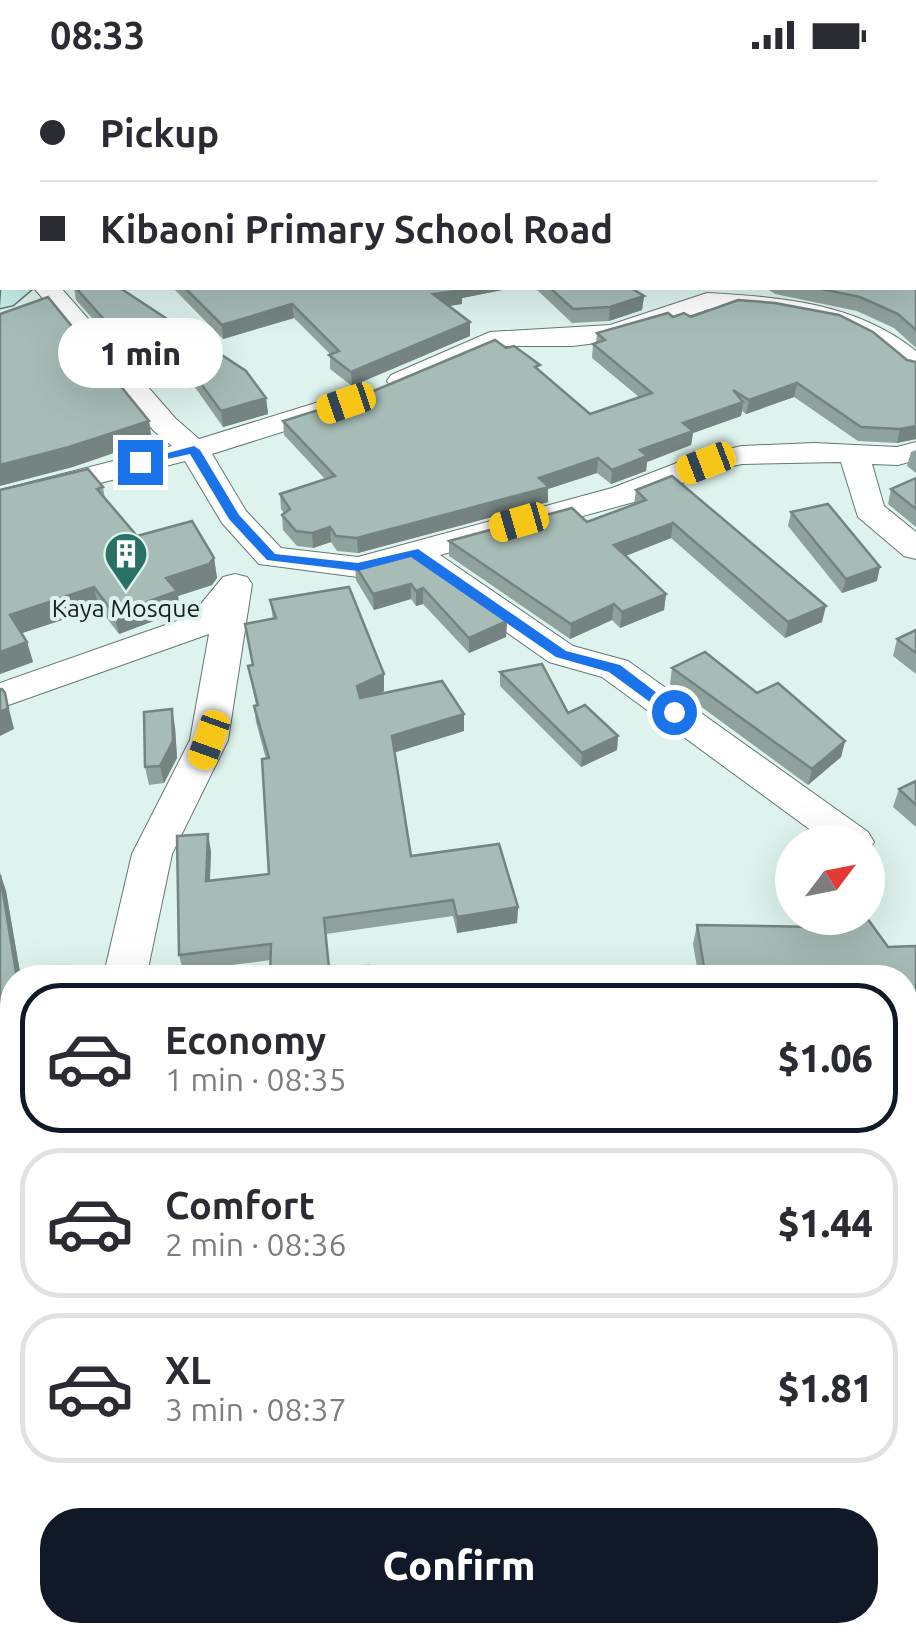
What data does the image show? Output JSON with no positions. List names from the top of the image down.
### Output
{
  "places": {
    "building": ["Kaya Mosque"]
  },
  "north": "top right",
  "page": {
    "status": "08:33",
    "banner": ["Pickup", "Kibaoni Primary School Road"],
    "bubble": "1 min",
    "list": [
      {
        "name": "Economy",
        "note": "1 min · 08:35",
        "value": "$1.06"
      },
      {
        "name": "Comfort",
        "note": "2 min · 08:36",
        "value": "$1.44"
      },
      {
        "name": "XL",
        "note": "3 min · 08:37",
        "value": "$1.81"
      }
    ],
    "buttons": "Confirm"
  }
}
